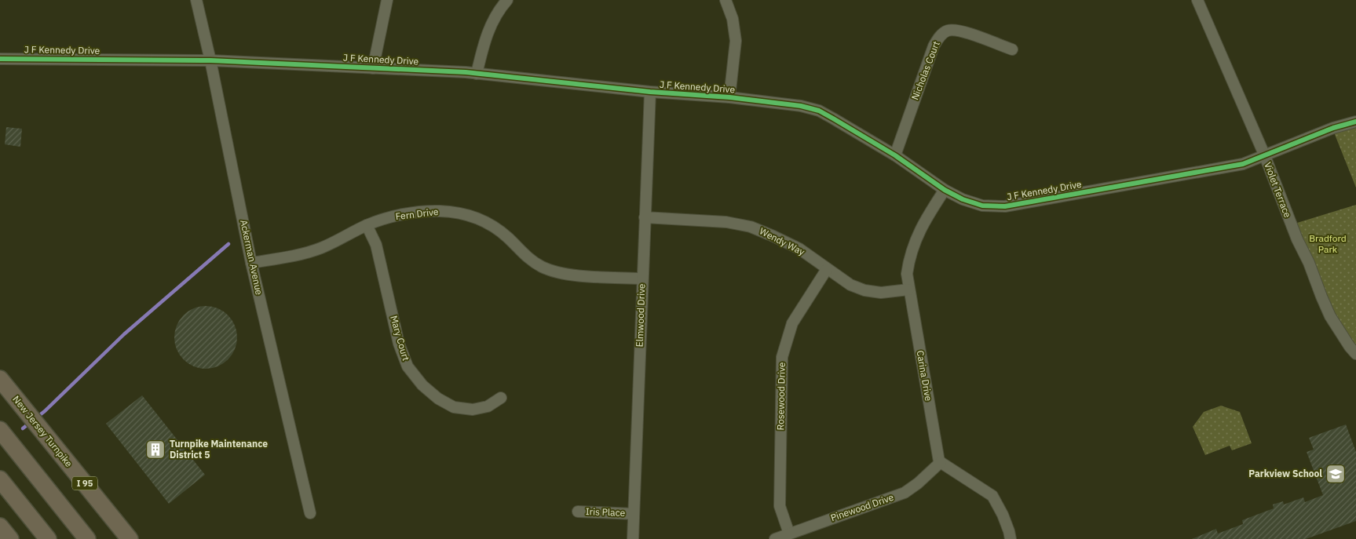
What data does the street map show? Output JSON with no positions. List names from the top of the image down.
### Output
{
  "streets": {
    "highway": ["New Jersey Turnpike", "I 95"],
    "street": [
      "J F Kennedy Drive",
      "Nicholas Court",
      "Violet Terrace",
      "Fern Drive",
      "Wendy Way",
      "Ackerman Avenue",
      "Elmwood Drive",
      "Mary Court",
      "Carina Drive",
      "Rosewood Drive",
      "Pinewood Drive",
      "Iris Place"
    ]
  },
  "crossings": [
    ["J F Kennedy Drive", "Nicholas Court"],
    ["J F Kennedy Drive", "Violet Terrace"],
    ["J F Kennedy Drive", "Ackerman Avenue"],
    ["J F Kennedy Drive", "Elmwood Drive"],
    ["J F Kennedy Drive", "Carina Drive"],
    ["Fern Drive", "Ackerman Avenue"],
    ["Fern Drive", "Elmwood Drive"],
    ["Fern Drive", "Mary Court"],
    ["Wendy Way", "Elmwood Drive"],
    ["Wendy Way", "Carina Drive"],
    ["Wendy Way", "Rosewood Drive"],
    ["Elmwood Drive", "Iris Place"],
    ["Carina Drive", "Pinewood Drive"],
    ["Rosewood Drive", "Pinewood Drive"]
  ],
  "parks": ["Bradford Park"],
  "places": {
    "building": ["Turnpike Maintenance District 5"],
    "school or university": ["Parkview School"]
  }
}
